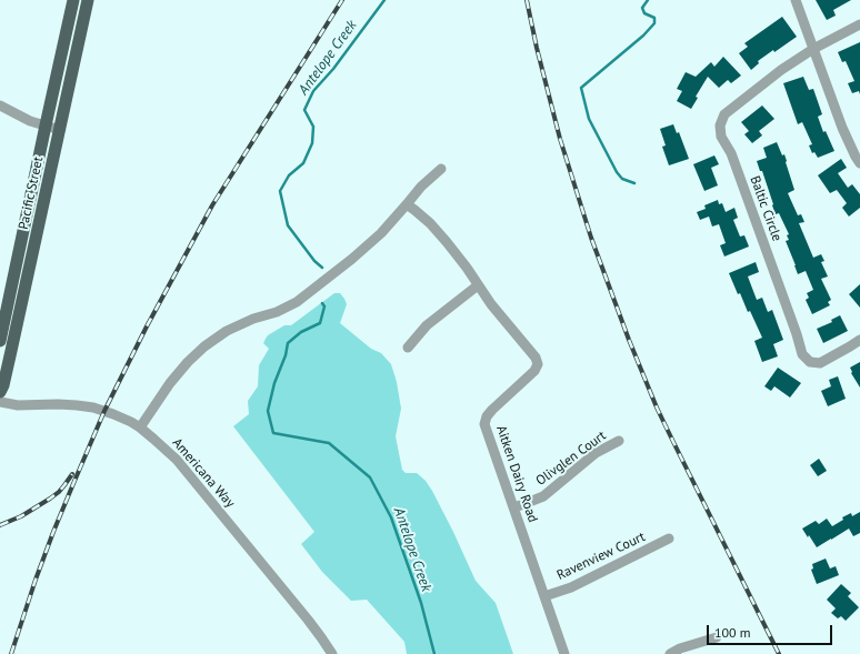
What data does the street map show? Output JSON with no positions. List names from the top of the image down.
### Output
{
  "streets": {
    "main road": ["Pacific Street"],
    "street": [
      "Baltic Circle",
      "Olivglen Court",
      "Americana Way",
      "Aitken Dairy Road",
      "Ravenview Court"
    ]
  },
  "crossings": [
    ["Olivglen Court", "Aitken Dairy Road"],
    ["Aitken Dairy Road", "Ravenview Court"]
  ],
  "water": ["Antelope Creek"],
  "scale_bar": "100 m"
}
